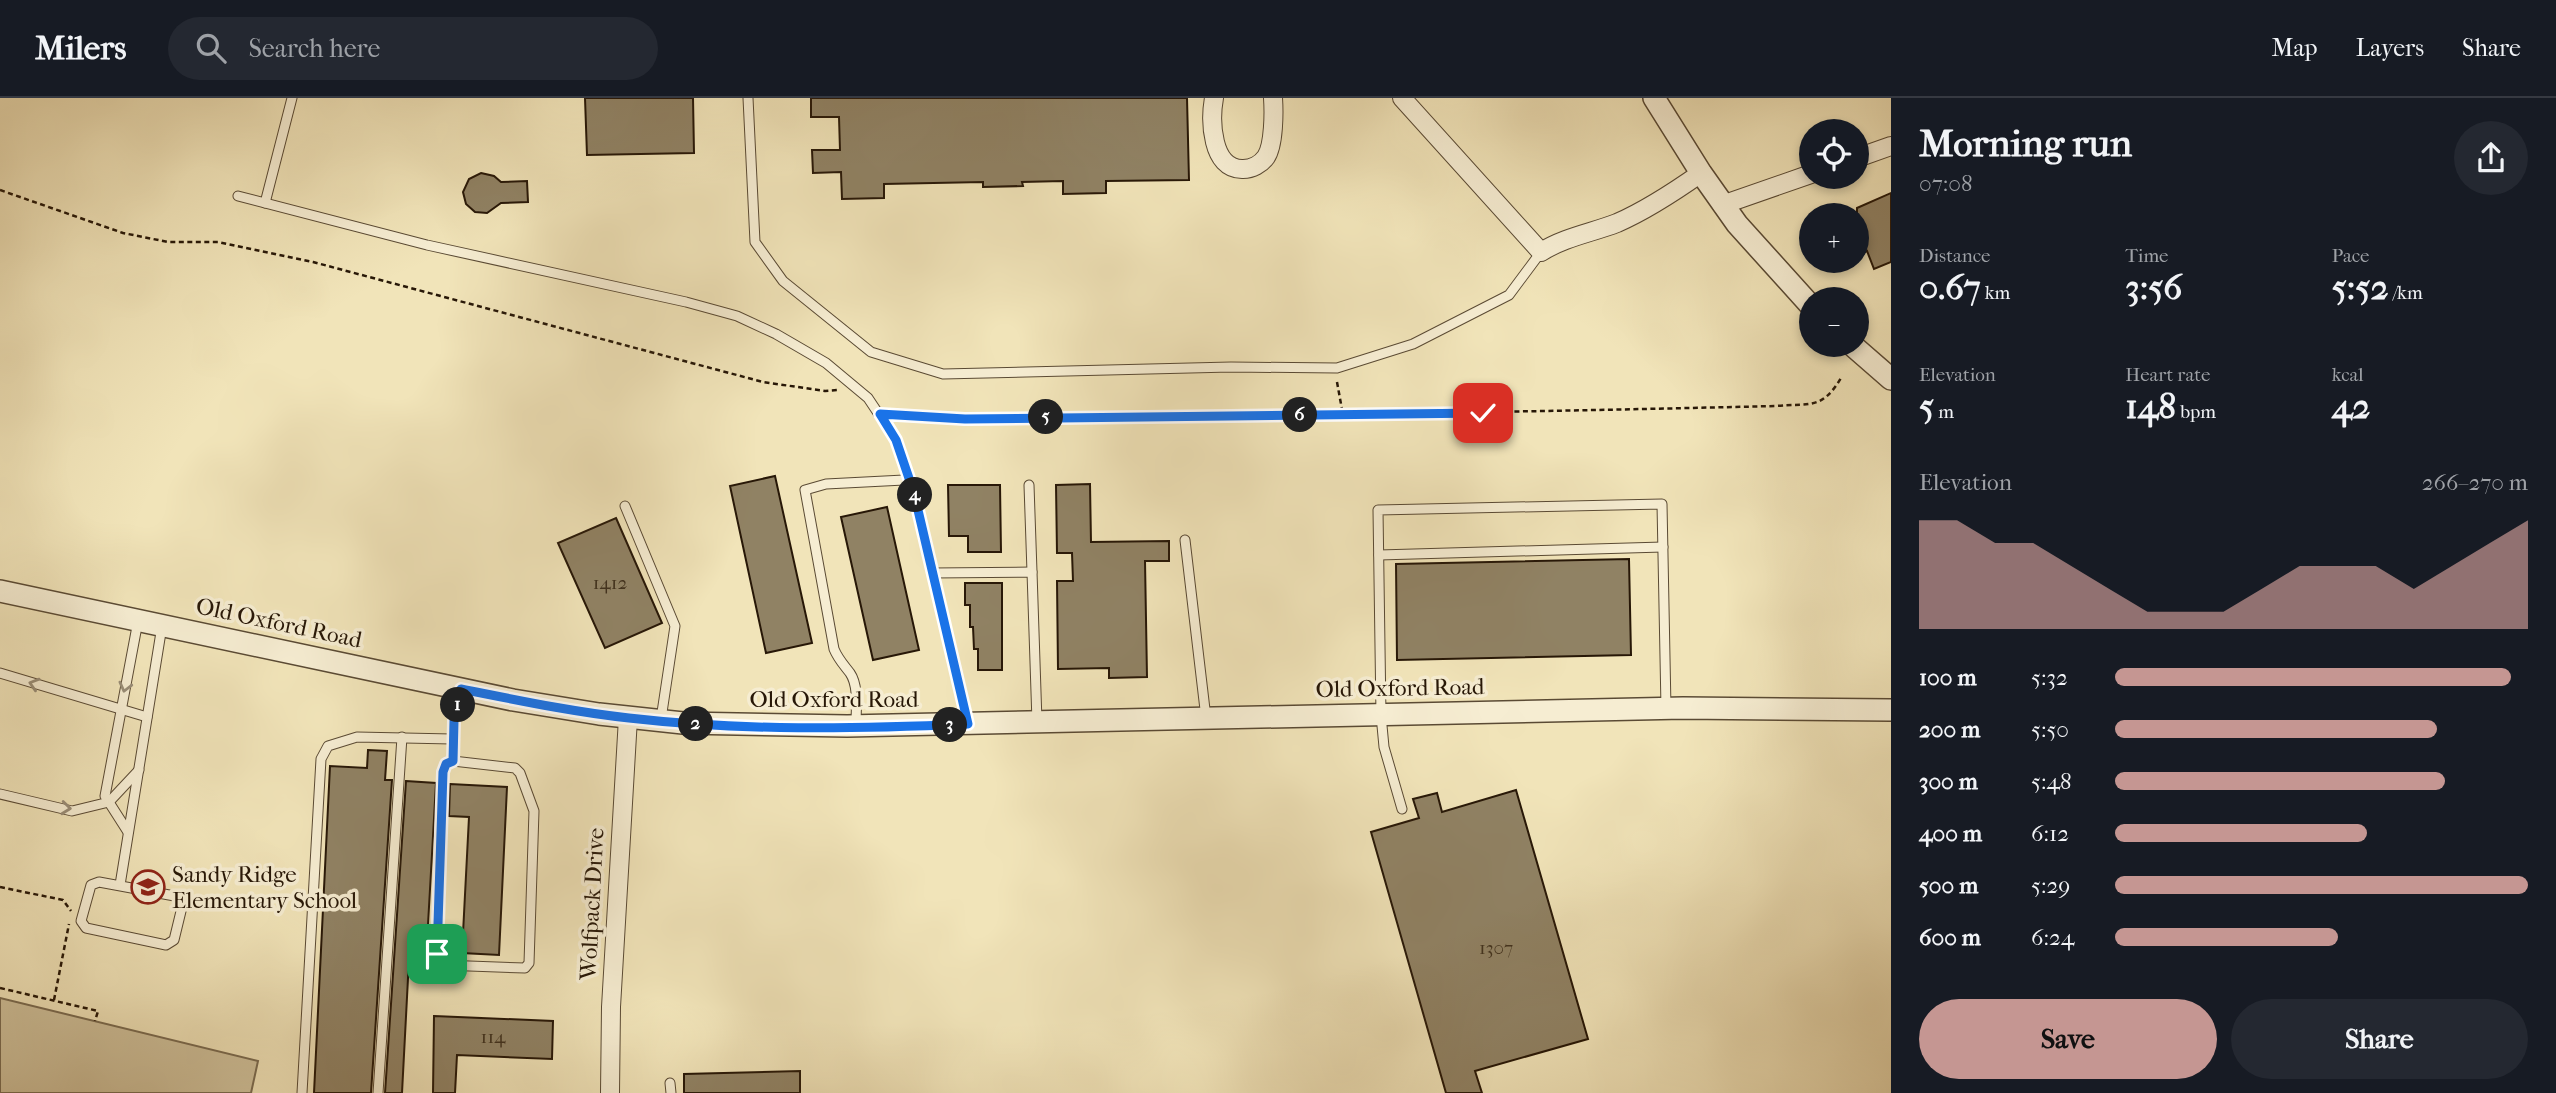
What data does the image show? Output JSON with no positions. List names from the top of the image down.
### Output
{
  "streets": {
    "street": ["Old Oxford Road", "Wolfpack Drive"]
  },
  "crossings": [
    ["Old Oxford Road", "Wolfpack Drive"]
  ],
  "places": {
    "school or university": ["Sandy Ridge Elementary School"]
  },
  "house_numbers": ["1412", "1307", "114"],
  "page": {
    "header": "Milers",
    "search": "Search here",
    "nav": ["Map", "Layers", "Share"],
    "heading": ["Morning run", "07:08"],
    "map_buttons": ["+", "−"],
    "stats": [
      ["Distance", "0.67 km"],
      ["Time", "3:56"],
      ["Pace", "5:52 /km"],
      ["Elevation", "5 m"],
      ["Heart rate", "148 bpm"],
      ["kcal", "42"]
    ],
    "pins": [
      "6",
      "5",
      "4",
      "1",
      "2",
      "3"
    ],
    "chart": ["Elevation", "266–270 m"],
    "list": [
      {
        "name": "100 m",
        "note": "5:32"
      },
      {
        "name": "200 m",
        "note": "5:50"
      },
      {
        "name": "300 m",
        "note": "5:48"
      },
      {
        "name": "400 m",
        "note": "6:12"
      },
      {
        "name": "500 m",
        "note": "5:29"
      },
      {
        "name": "600 m",
        "note": "6:24"
      }
    ],
    "buttons": ["Save", "Share"]
  }
}
